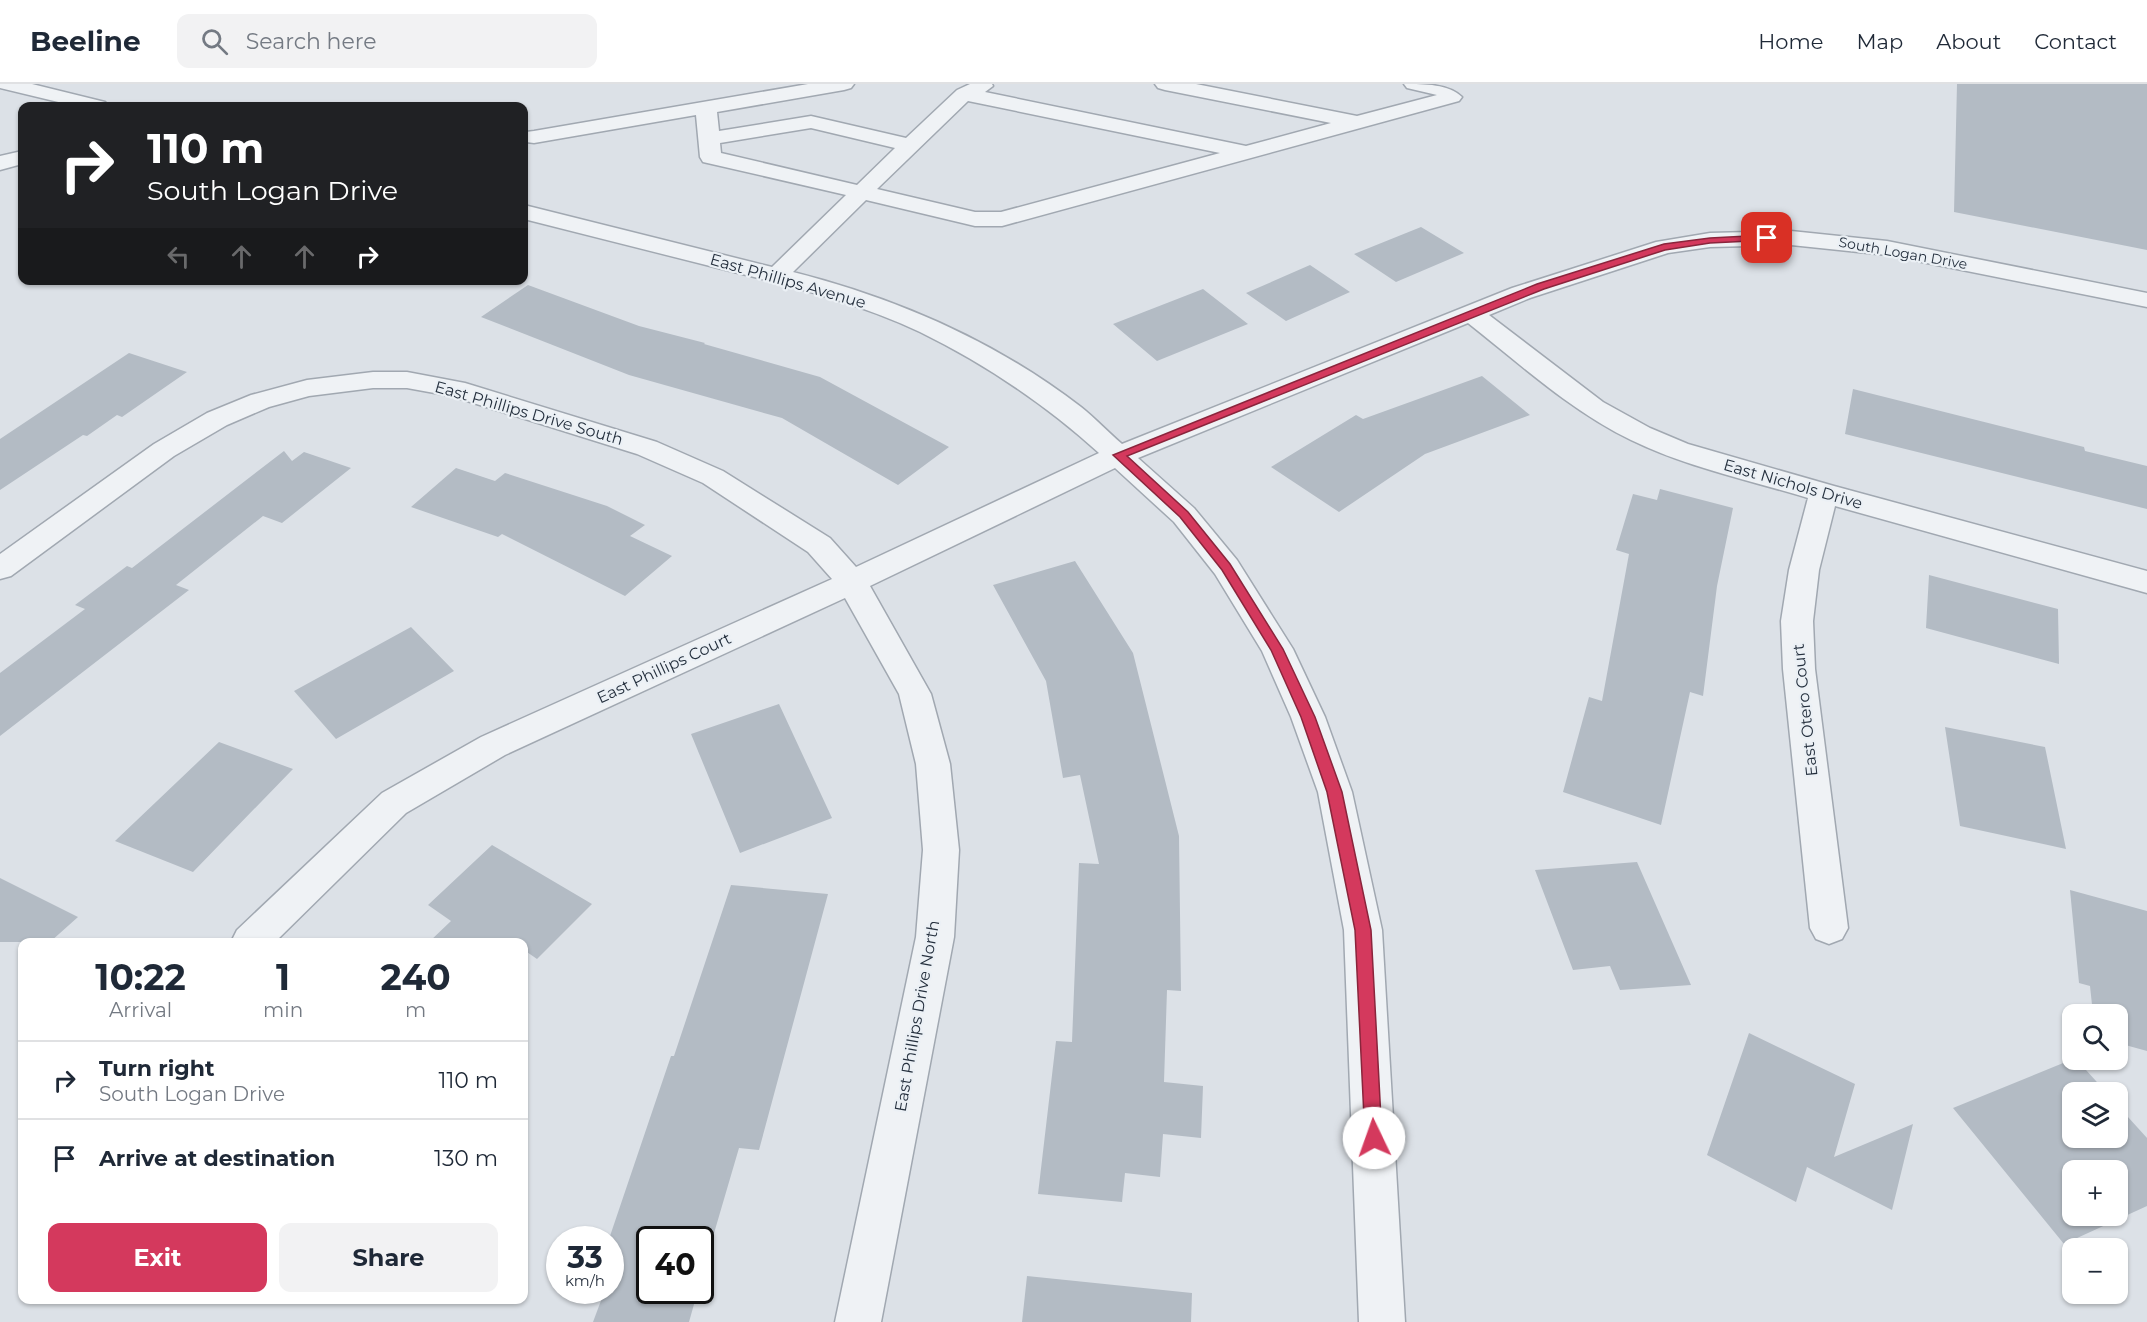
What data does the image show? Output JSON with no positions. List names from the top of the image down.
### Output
{
  "streets": {
    "street": [
      "South Logan Drive",
      "East Phillips Avenue",
      "East Phillips Drive South",
      "East Nichols Drive",
      "East Phillips Court",
      "East Otero Court",
      "East Phillips Drive North"
    ]
  },
  "crossings": [
    ["South Logan Drive", "East Phillips Avenue"],
    ["South Logan Drive", "East Nichols Drive"],
    ["South Logan Drive", "East Phillips Court"],
    ["East Phillips Avenue", "East Phillips Court"],
    ["East Phillips Drive South", "East Phillips Court"],
    ["East Phillips Drive South", "East Phillips Drive North"],
    ["East Nichols Drive", "East Otero Court"],
    ["East Phillips Court", "East Phillips Drive North"]
  ],
  "page": {
    "header": "Beeline",
    "search": "Search here",
    "nav": [
      "Home",
      "Map",
      "About",
      "Contact"
    ],
    "turn": ["110 m", "South Logan Drive"],
    "eta": [
      "10:22",
      "Arrival",
      "1",
      "min",
      "240",
      "m"
    ],
    "map_buttons": ["+", "−"],
    "list": [
      {
        "name": "Turn right",
        "note": "South Logan Drive",
        "value": "110 m"
      },
      {
        "name": "Arrive at destination",
        "value": "130 m"
      }
    ],
    "buttons": ["Exit", "Share"],
    "speed": "33 km/h",
    "limit": "40"
  }
}
